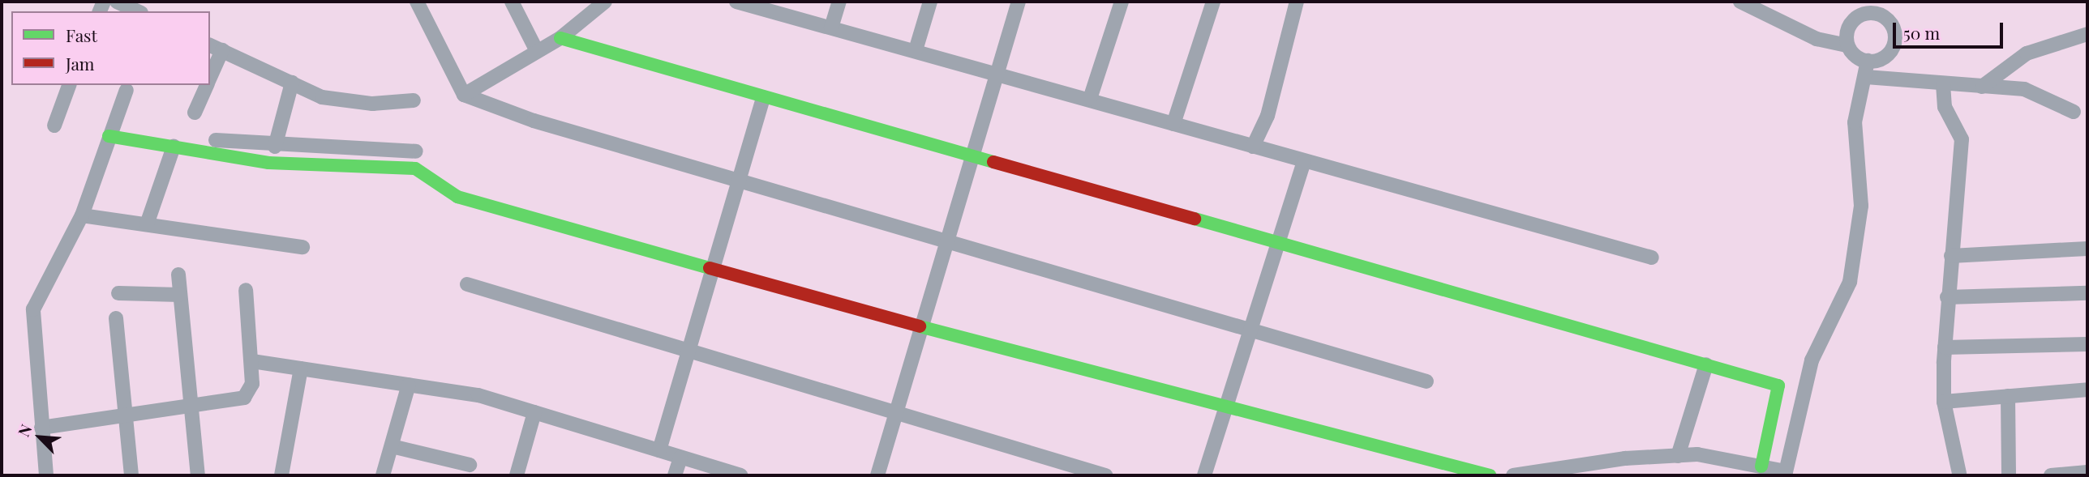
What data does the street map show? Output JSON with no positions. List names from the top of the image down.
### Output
{
  "legend": ["Fast", "Jam"],
  "scale_bar": "50 m",
  "north": "top left"
}
